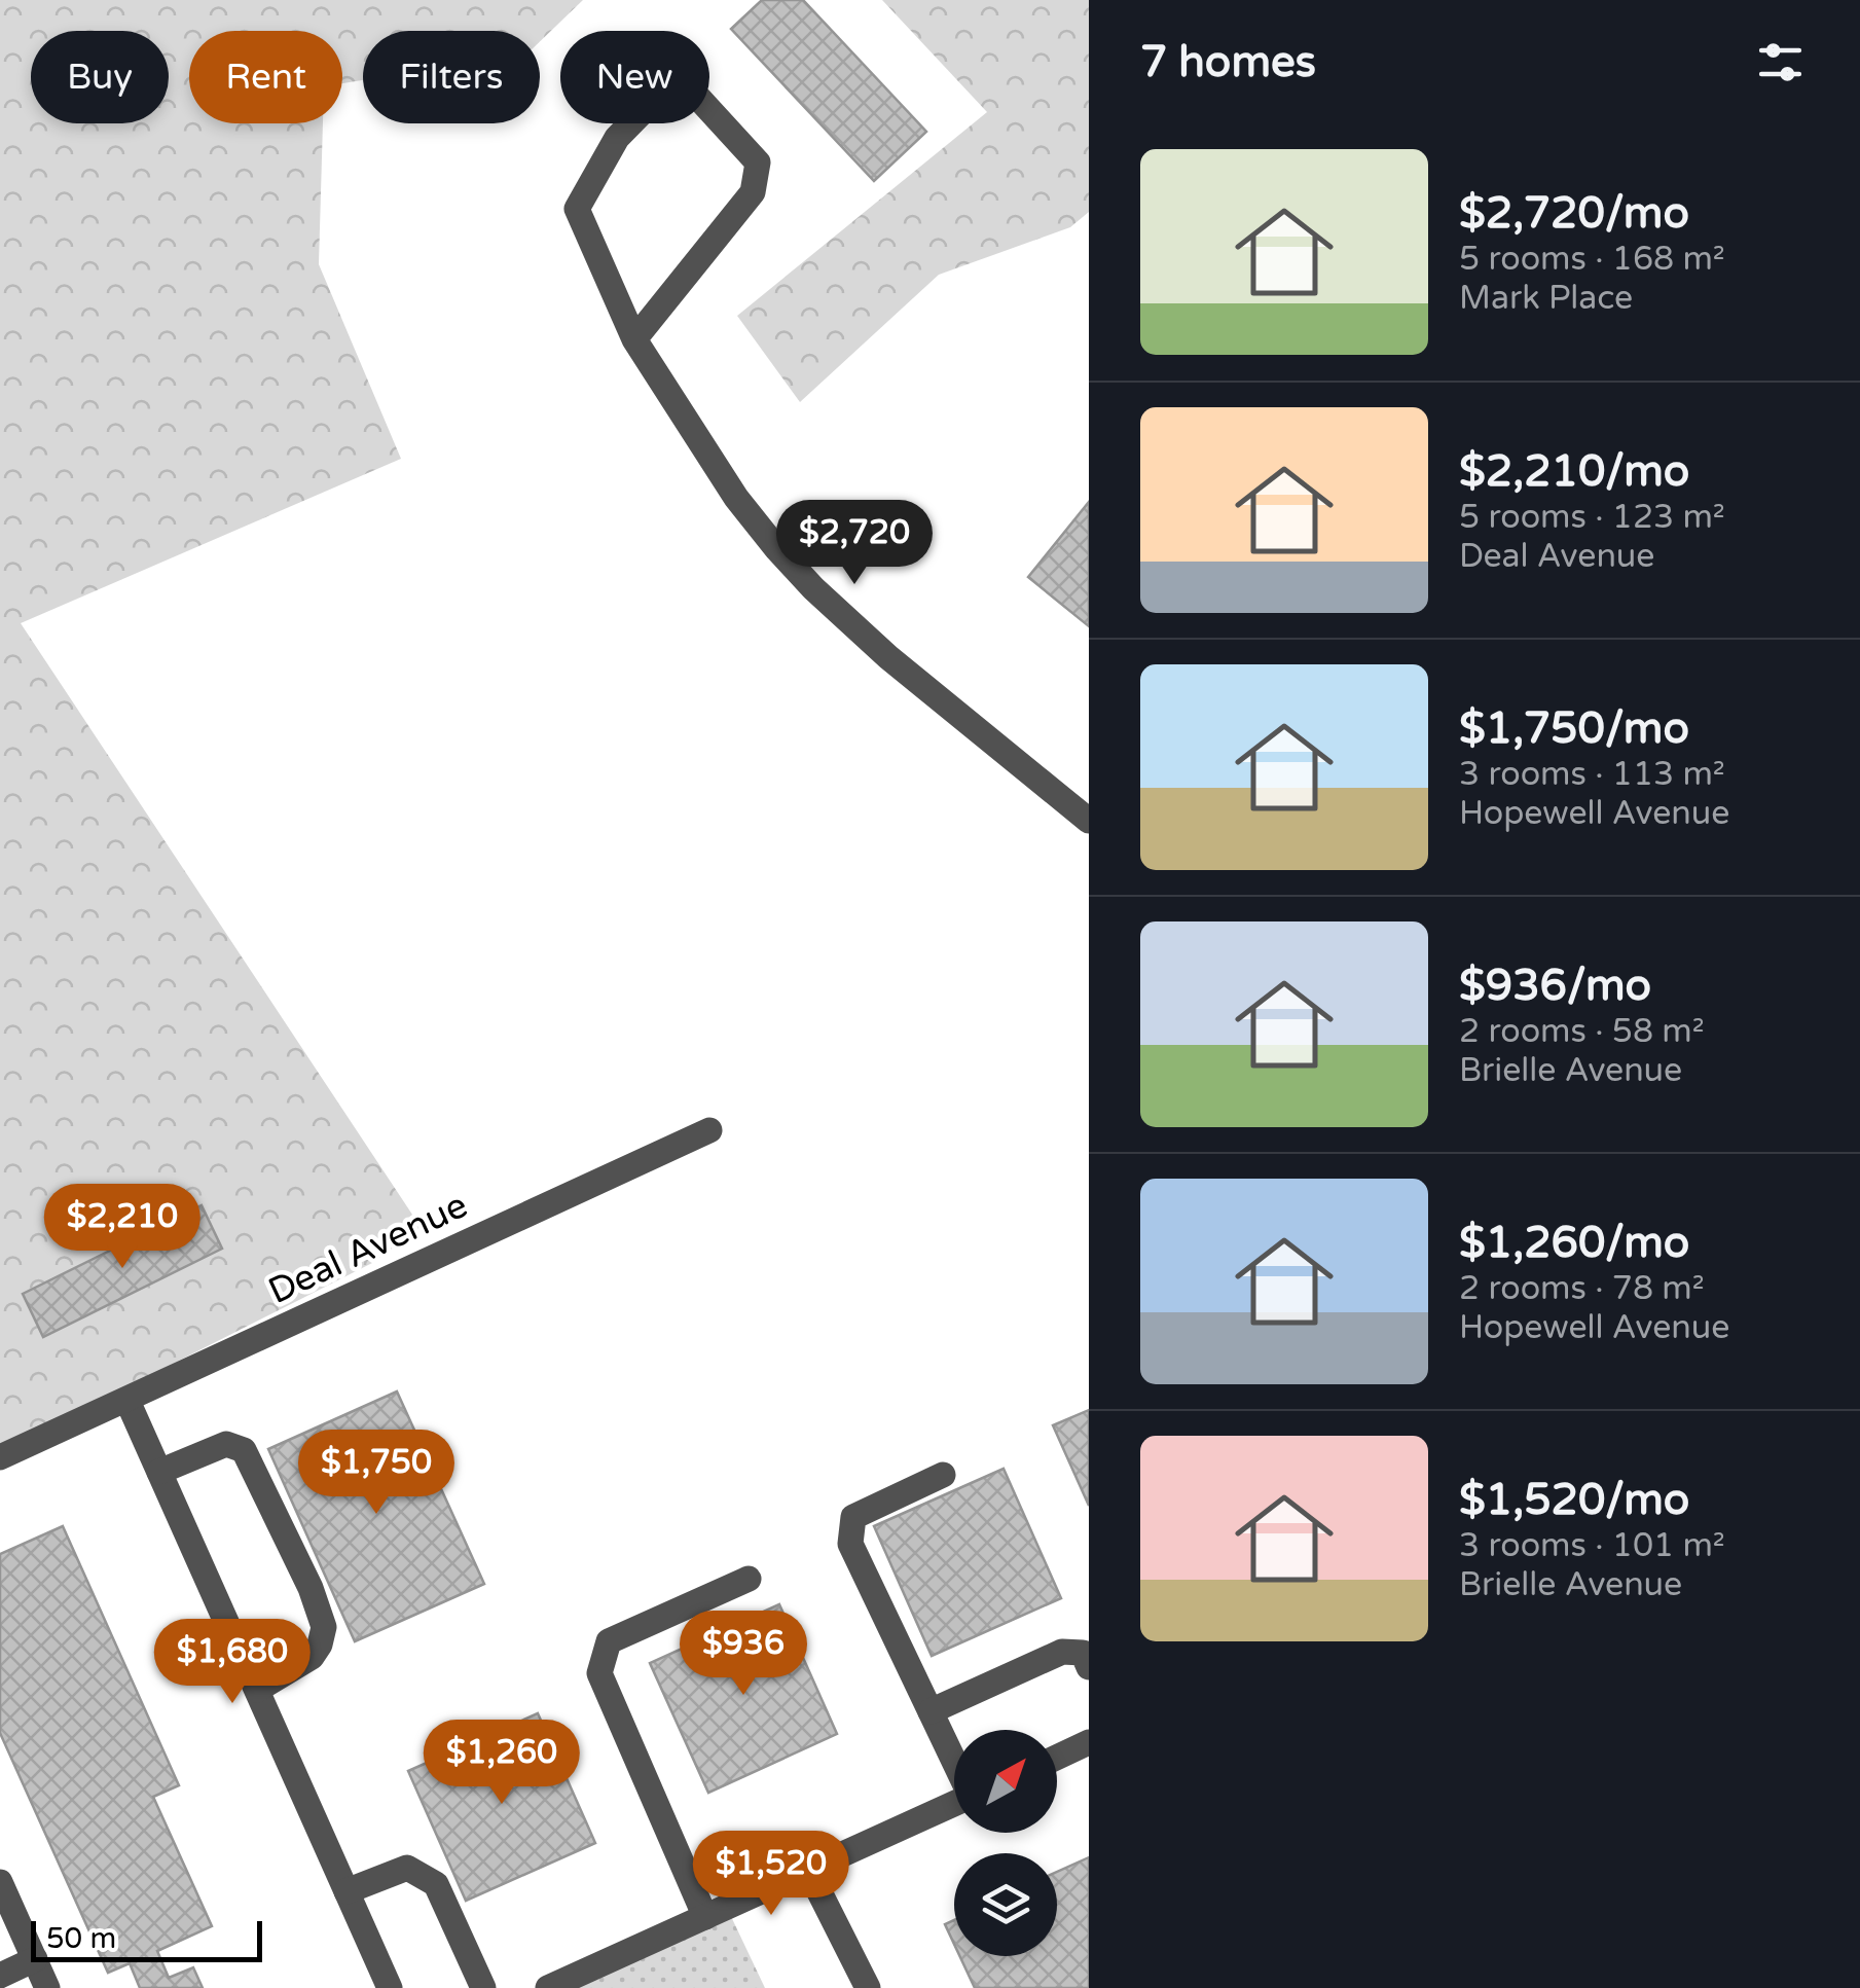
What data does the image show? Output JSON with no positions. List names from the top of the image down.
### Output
{
  "streets": {
    "street": ["Deal Avenue"]
  },
  "scale_bar": "50 m",
  "north": "top right",
  "page": {
    "heading": "7 homes",
    "chip": [
      "Buy",
      "Rent",
      "Filters",
      "New"
    ],
    "list": [
      {
        "name": "$2,720/mo",
        "note": "5 rooms · 168 m² · Mark Place"
      },
      {
        "name": "$2,210/mo",
        "note": "5 rooms · 123 m² · Deal Avenue"
      },
      {
        "name": "$1,750/mo",
        "note": "3 rooms · 113 m² · Hopewell Avenue"
      },
      {
        "name": "$936/mo",
        "note": "2 rooms · 58 m² · Brielle Avenue"
      },
      {
        "name": "$1,260/mo",
        "note": "2 rooms · 78 m² · Hopewell Avenue"
      },
      {
        "name": "$1,520/mo",
        "note": "3 rooms · 101 m² · Brielle Avenue"
      }
    ],
    "price": [
      "$2,720",
      "$2,210",
      "$1,750",
      "$936",
      "$1,680",
      "$1,260",
      "$1,520"
    ],
    "scale": "50 m"
  }
}
